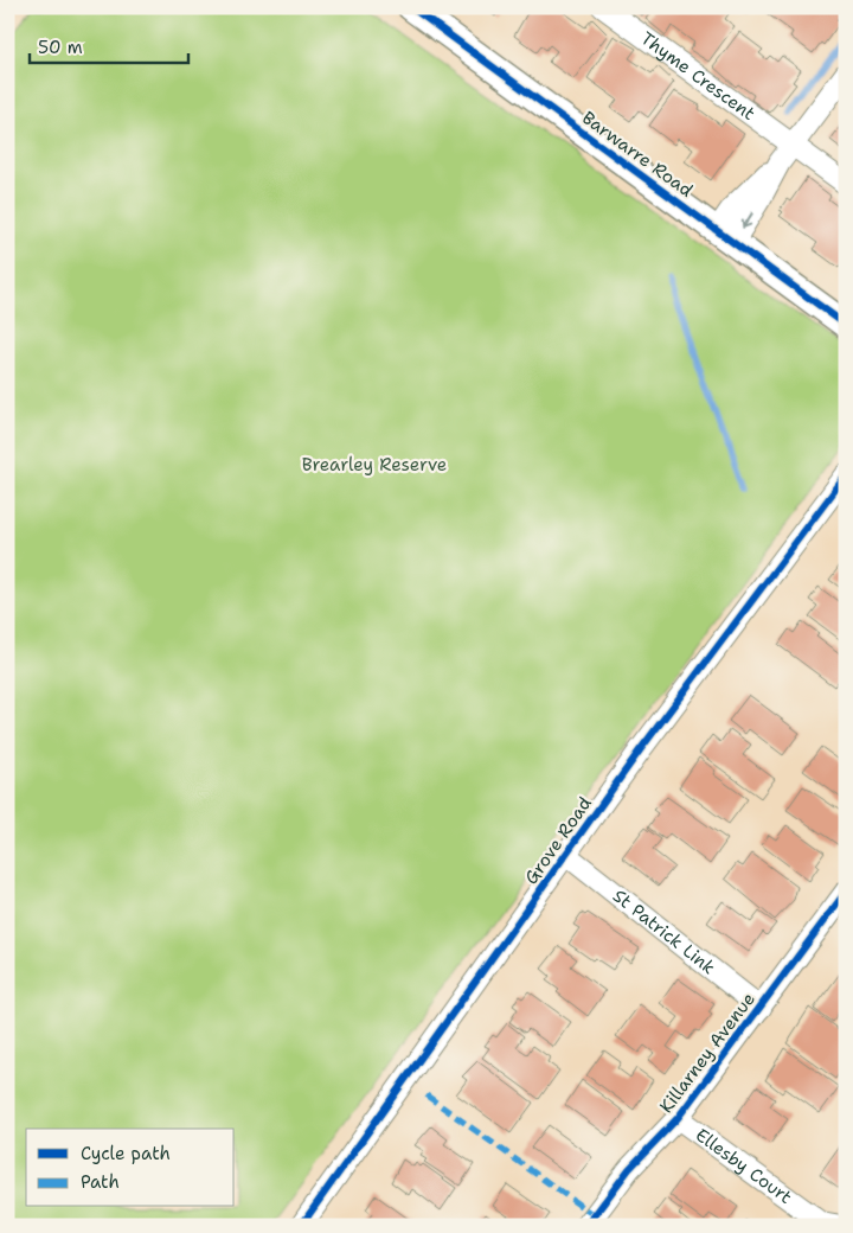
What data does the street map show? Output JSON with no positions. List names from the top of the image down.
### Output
{
  "streets": {
    "street": [
      "Thyme Crescent",
      "Barwarre Road",
      "Grove Road",
      "St Patrick Link",
      "Killarney Avenue",
      "Ellesby Court"
    ]
  },
  "crossings": [
    ["Grove Road", "St Patrick Link"],
    ["St Patrick Link", "Killarney Avenue"],
    ["Killarney Avenue", "Ellesby Court"]
  ],
  "parks": ["Brearley Reserve"],
  "legend": ["Cycle path", "Path"],
  "scale_bar": "50 m"
}
